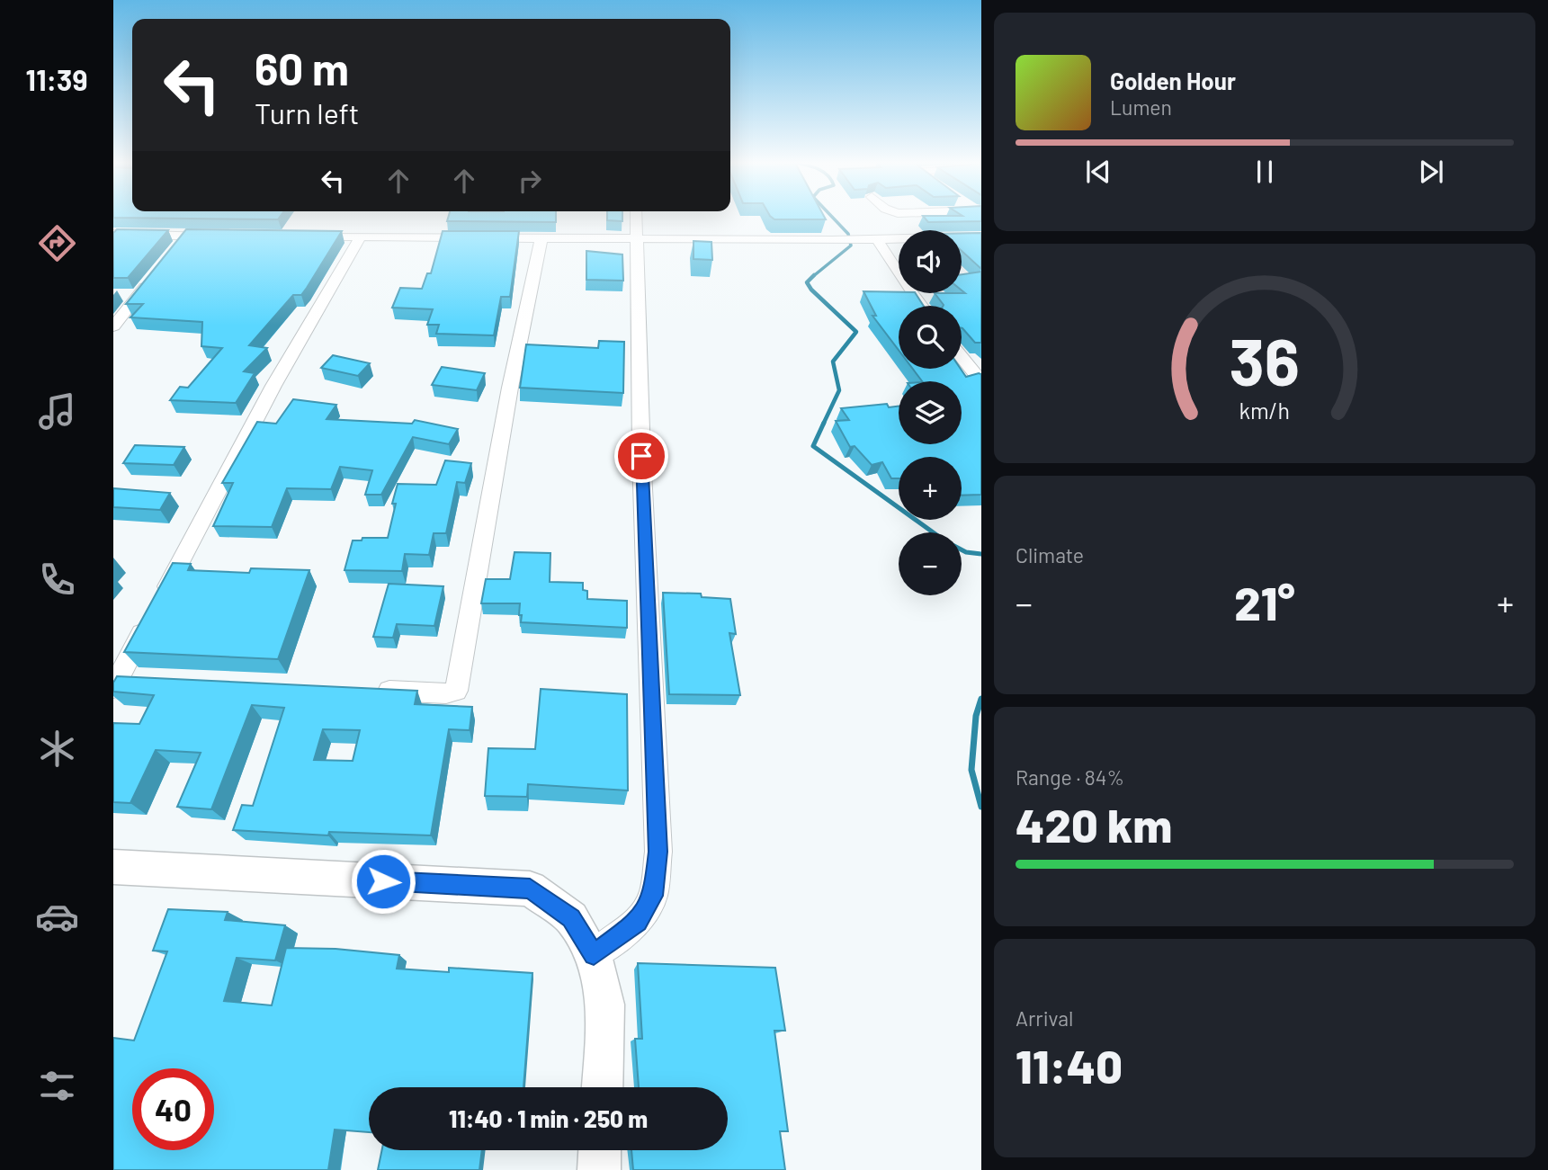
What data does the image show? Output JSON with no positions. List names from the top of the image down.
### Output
{
  "page": {
    "tabs": "11:39",
    "turn": ["60 m", "Turn left"],
    "song": ["Golden Hour", "Lumen"],
    "map_buttons": ["+", "−"],
    "tile": [
      "Climate",
      ["Range · 84%", "420 km"],
      ["Arrival", "11:40"]
    ],
    "heat": ["−", "21°", "+"],
    "limit": "40",
    "trip": "11:40 · 1 min · 250 m",
    "gauge": ["36", "km/h"]
  }
}
